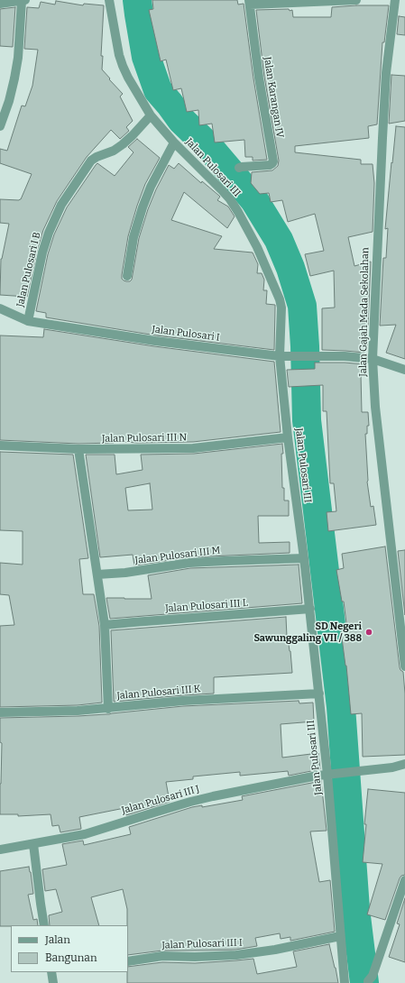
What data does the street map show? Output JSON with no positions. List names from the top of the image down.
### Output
{
  "streets": {
    "street": [
      "Jalan Karangan IV",
      "Jalan Pulosari III",
      "Jalan Pulosari I B",
      "Jalan Gajah Mada Sekolahan",
      "Jalan Pulosari I",
      "Jalan Pulosari III N",
      "Jalan Pulosari III M",
      "Jalan Pulosari III L",
      "Jalan Pulosari III K",
      "Jalan Pulosari III J",
      "Jalan Pulosari III I"
    ]
  },
  "crossings": [
    ["Jalan Pulosari III", "Jalan Pulosari I B"],
    ["Jalan Pulosari III", "Jalan Pulosari I"],
    ["Jalan Pulosari III", "Jalan Pulosari III N"],
    ["Jalan Pulosari III", "Jalan Pulosari III M"],
    ["Jalan Pulosari III", "Jalan Pulosari III L"],
    ["Jalan Pulosari III", "Jalan Pulosari III K"],
    ["Jalan Pulosari III", "Jalan Pulosari III J"],
    ["Jalan Pulosari III", "Jalan Pulosari III I"],
    ["Jalan Pulosari I B", "Jalan Pulosari I"],
    ["Jalan Gajah Mada Sekolahan", "Jalan Pulosari I"]
  ],
  "places": ["SD Negeri Sawunggaling VII / 388"],
  "legend": ["Jalan", "Bangunan"]
}
